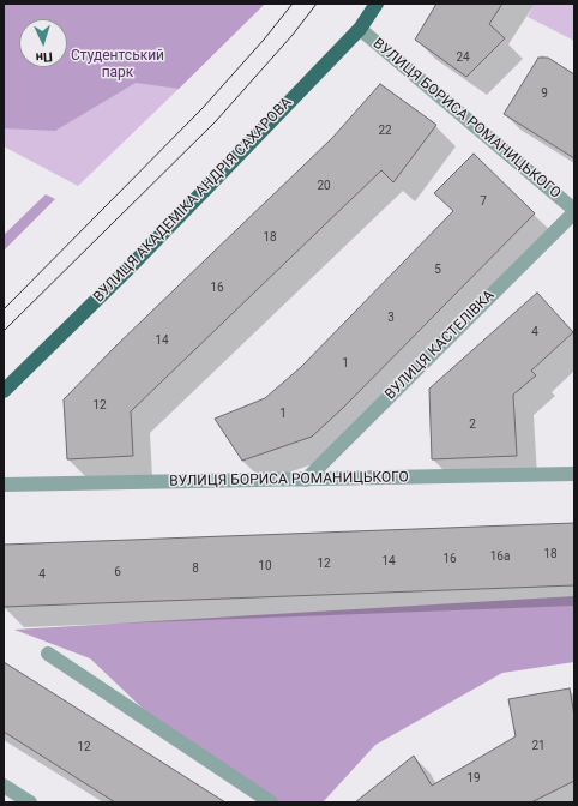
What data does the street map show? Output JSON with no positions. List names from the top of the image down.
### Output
{
  "streets": {
    "main road": ["ВУЛИЦЯ АКАДЕМІКА АНДРІЯ САХАРОВА"],
    "street": ["ВУЛИЦЯ БОРИСА РОМАНИЦЬКОГО", "ВУЛИЦЯ КАСТЕЛІВКА"]
  },
  "crossings": [
    ["ВУЛИЦЯ БОРИСА РОМАНИЦЬКОГО", "ВУЛИЦЯ АКАДЕМІКА АНДРІЯ САХАРОВА"],
    ["ВУЛИЦЯ БОРИСА РОМАНИЦЬКОГО", "ВУЛИЦЯ КАСТЕЛІВКА"]
  ],
  "parks": ["Студентський парк"],
  "house_numbers": [
    "24",
    "9",
    "22",
    "20",
    "7",
    "18",
    "5",
    "16",
    "3",
    "4",
    "14",
    "1",
    "12",
    "1",
    "2",
    "18",
    "16а",
    "16",
    "14",
    "12",
    "10",
    "8",
    "6",
    "4",
    "21",
    "12",
    "19"
  ],
  "north": "bottom"
}
